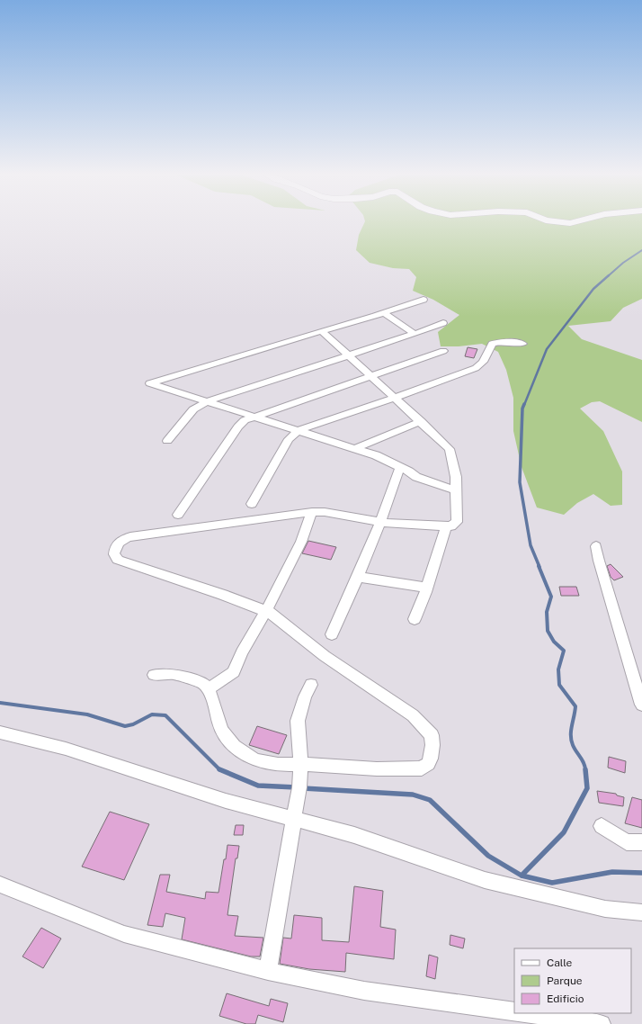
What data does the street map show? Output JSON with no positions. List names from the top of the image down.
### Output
{
  "legend": ["Calle", "Parque", "Edificio"]
}
